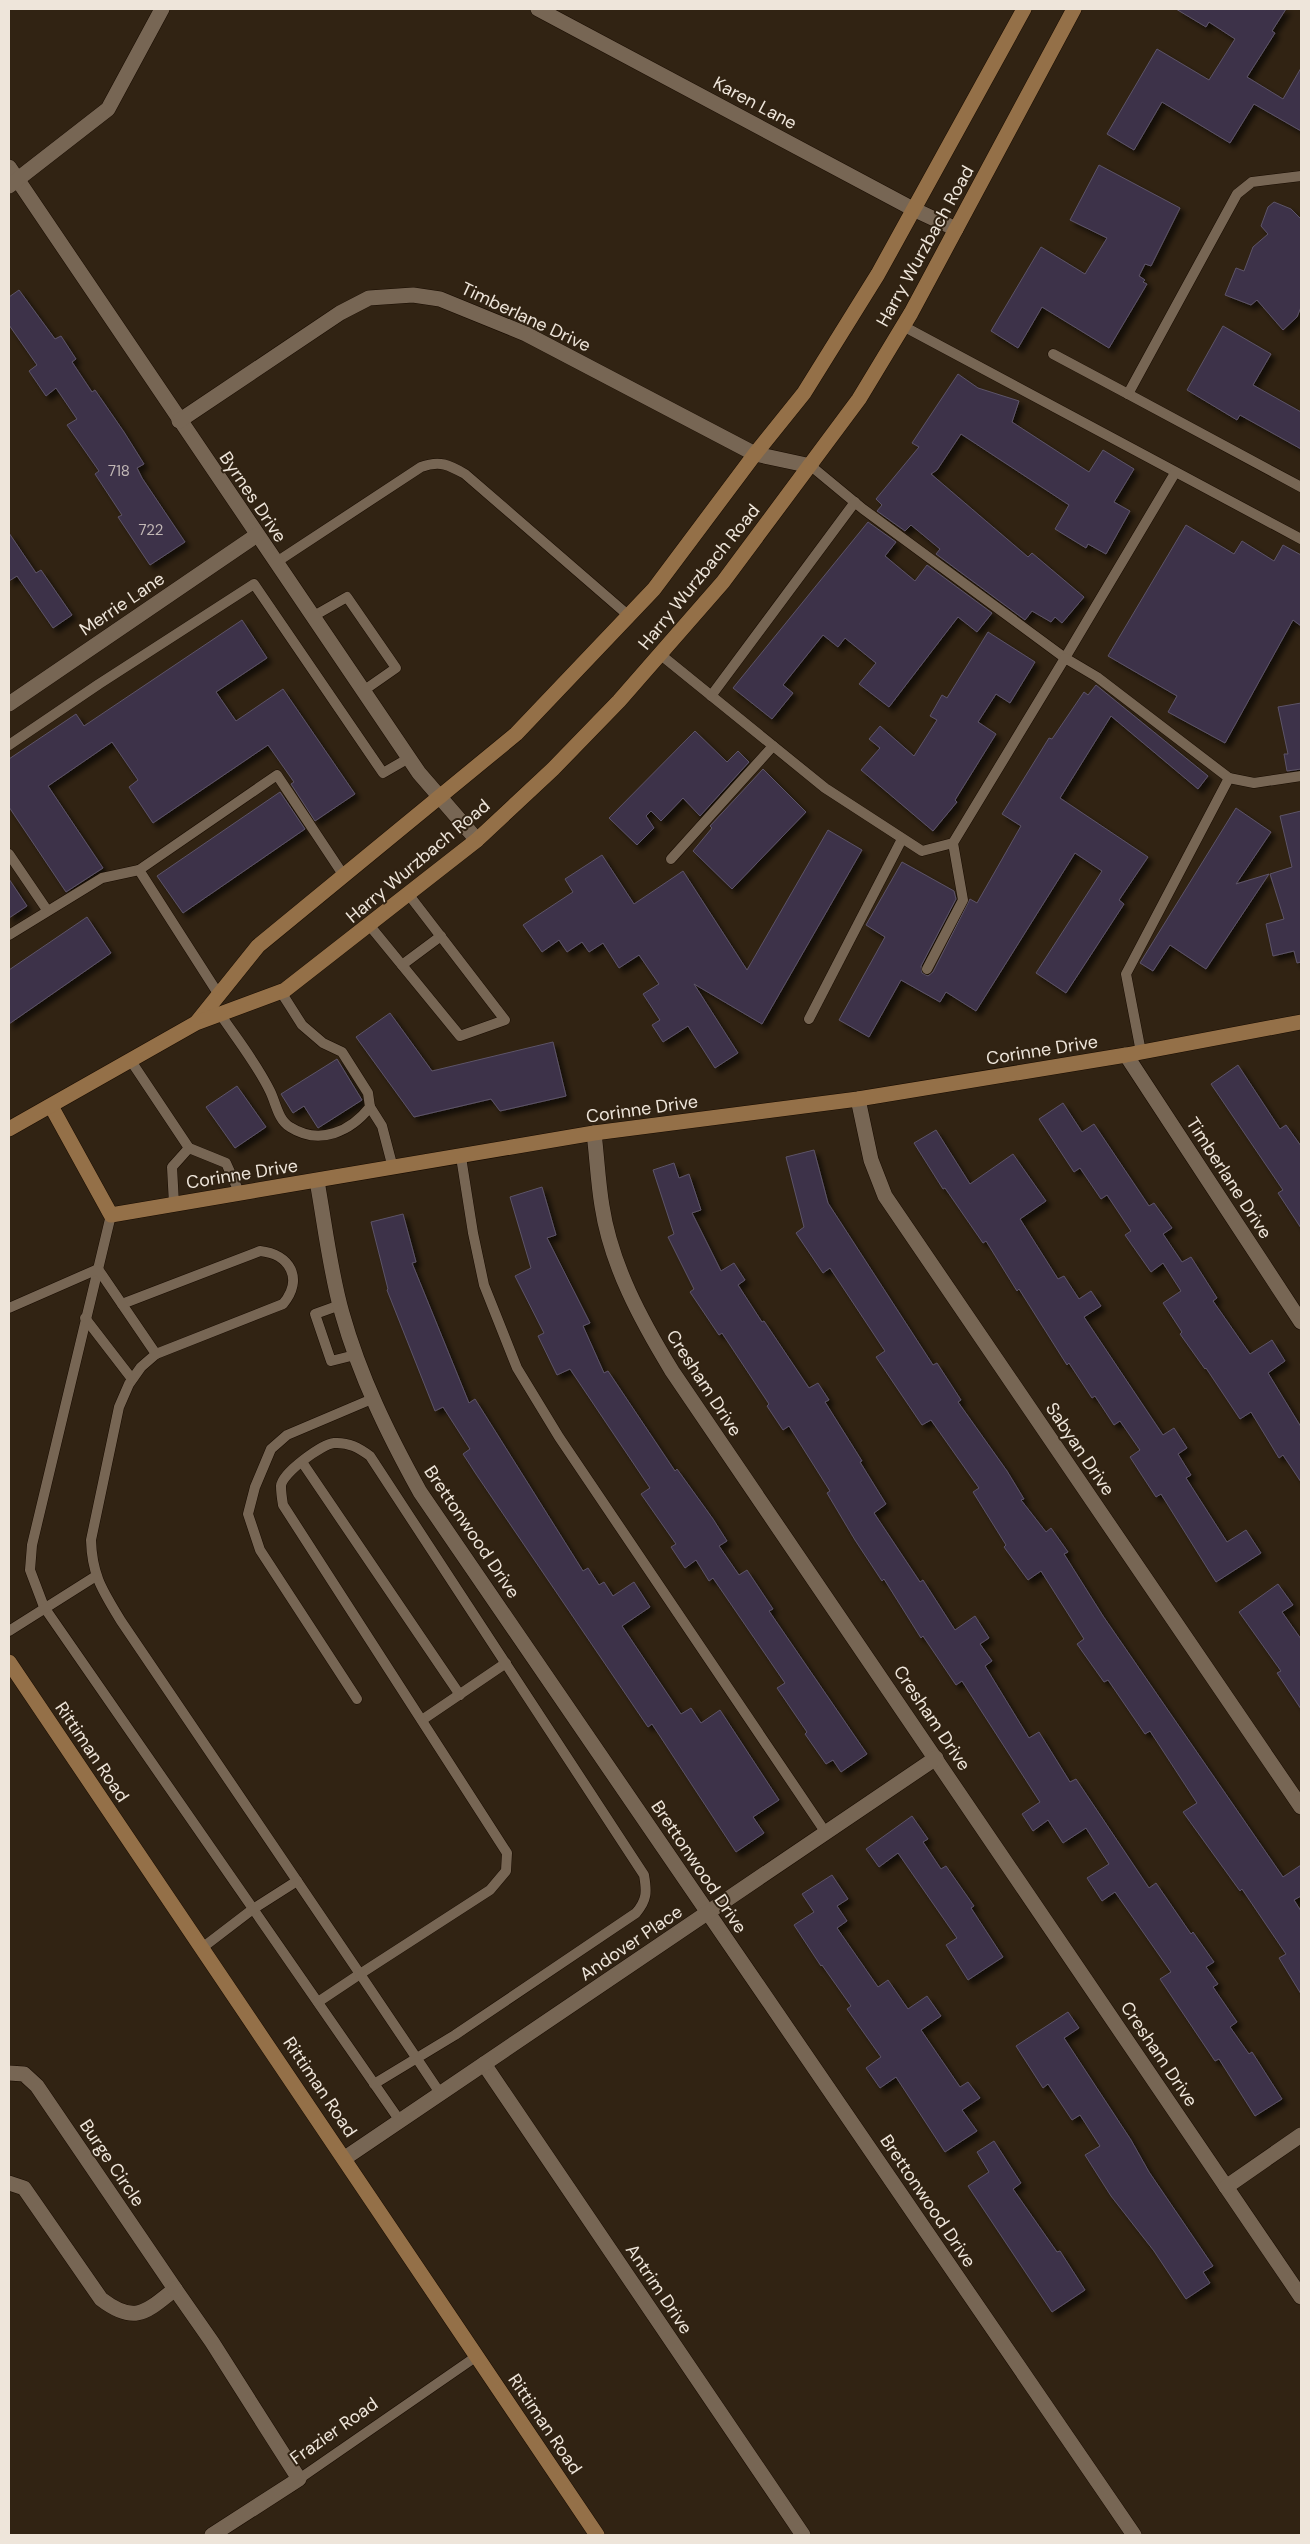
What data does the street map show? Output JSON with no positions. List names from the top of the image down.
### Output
{
  "streets": {
    "main road": ["Harry Wurzbach Road", "Corinne Drive", "Rittiman Road"],
    "street": [
      "Karen Lane",
      "Timberlane Drive",
      "Byrnes Drive",
      "Merrie Lane",
      "Cresham Drive",
      "Sabyan Drive",
      "Brettonwood Drive",
      "Andover Place",
      "Burge Circle",
      "Antrim Drive",
      "Frazier Road"
    ]
  },
  "crossings": [
    ["Karen Lane", "Harry Wurzbach Road"],
    ["Harry Wurzbach Road", "Timberlane Drive"],
    ["Harry Wurzbach Road", "Byrnes Drive"],
    ["Timberlane Drive", "Byrnes Drive"],
    ["Timberlane Drive", "Corinne Drive"],
    ["Byrnes Drive", "Merrie Lane"],
    ["Corinne Drive", "Cresham Drive"],
    ["Corinne Drive", "Sabyan Drive"],
    ["Corinne Drive", "Brettonwood Drive"],
    ["Cresham Drive", "Andover Place"],
    ["Brettonwood Drive", "Andover Place"],
    ["Rittiman Road", "Andover Place"],
    ["Rittiman Road", "Frazier Road"],
    ["Andover Place", "Antrim Drive"],
    ["Burge Circle", "Frazier Road"]
  ],
  "house_numbers": ["718", "722"]
}
